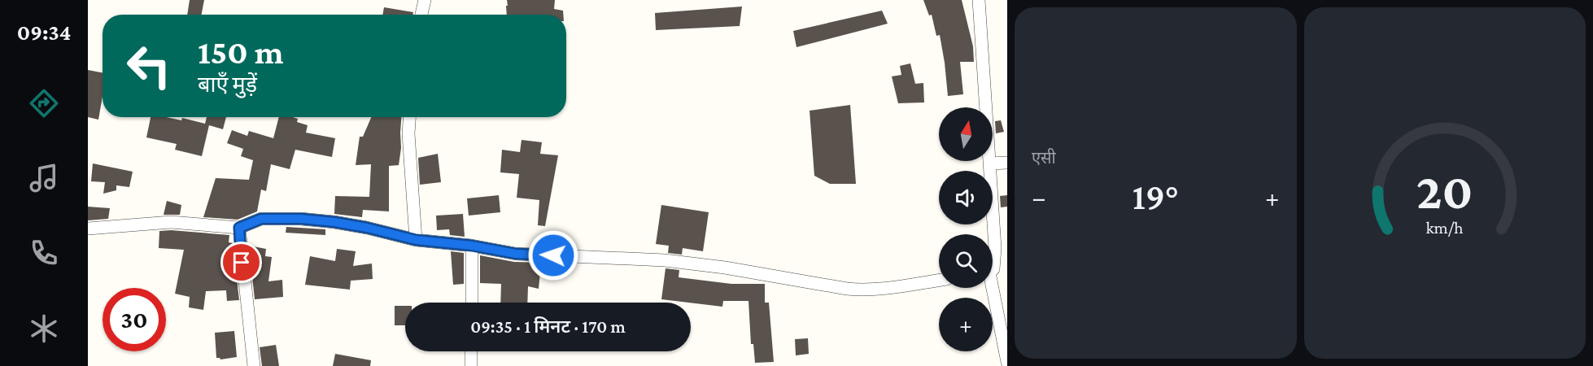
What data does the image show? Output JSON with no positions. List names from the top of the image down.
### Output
{
  "north": "top",
  "page": {
    "tabs": "09:34",
    "tile": "एसी",
    "turn": ["150 m", "बाएँ मुड़ें"],
    "map_buttons": "+",
    "heat": ["−", "19°", "+"],
    "limit": "30",
    "trip": "09:35 · 1 मिनट · 170 m",
    "gauge": ["20", "km/h"]
  }
}
